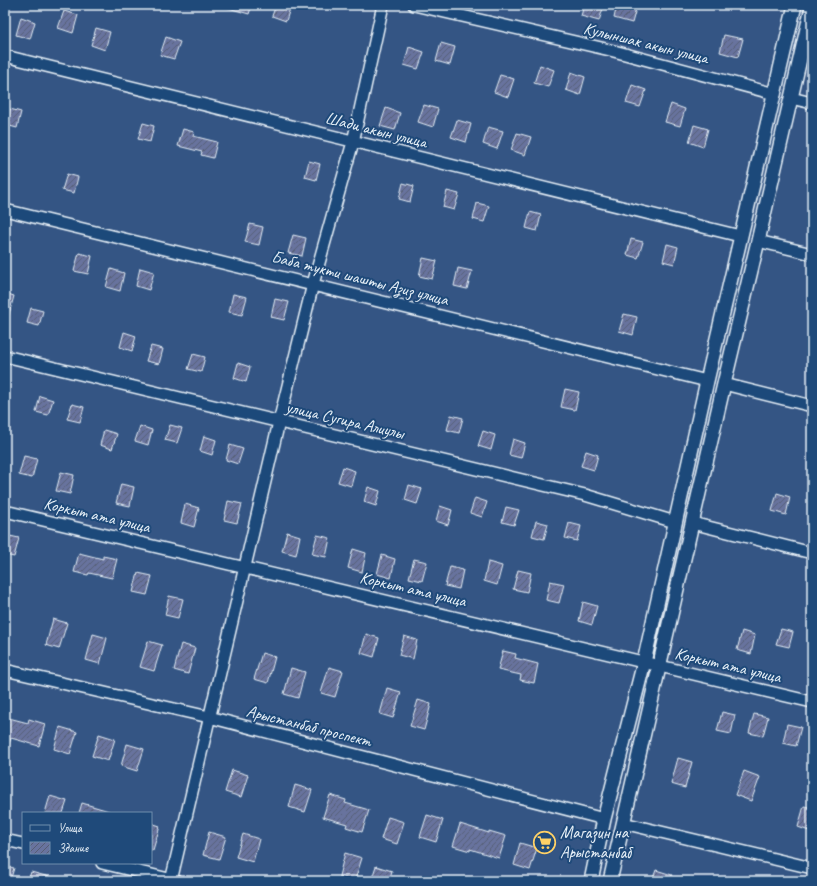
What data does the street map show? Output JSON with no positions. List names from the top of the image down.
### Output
{
  "streets": {
    "street": [
      "Кулыншак акын улица",
      "Шади акын улица",
      "Баба тукти шашты Азиз улица",
      "улица Сугира Алиулы",
      "Коркыт ата улица",
      "Арыстанбаб проспект"
    ]
  },
  "places": {
    "supermarket": ["Магазин на Арыстанбаб"]
  },
  "legend": ["Улица", "Здание"]
}
